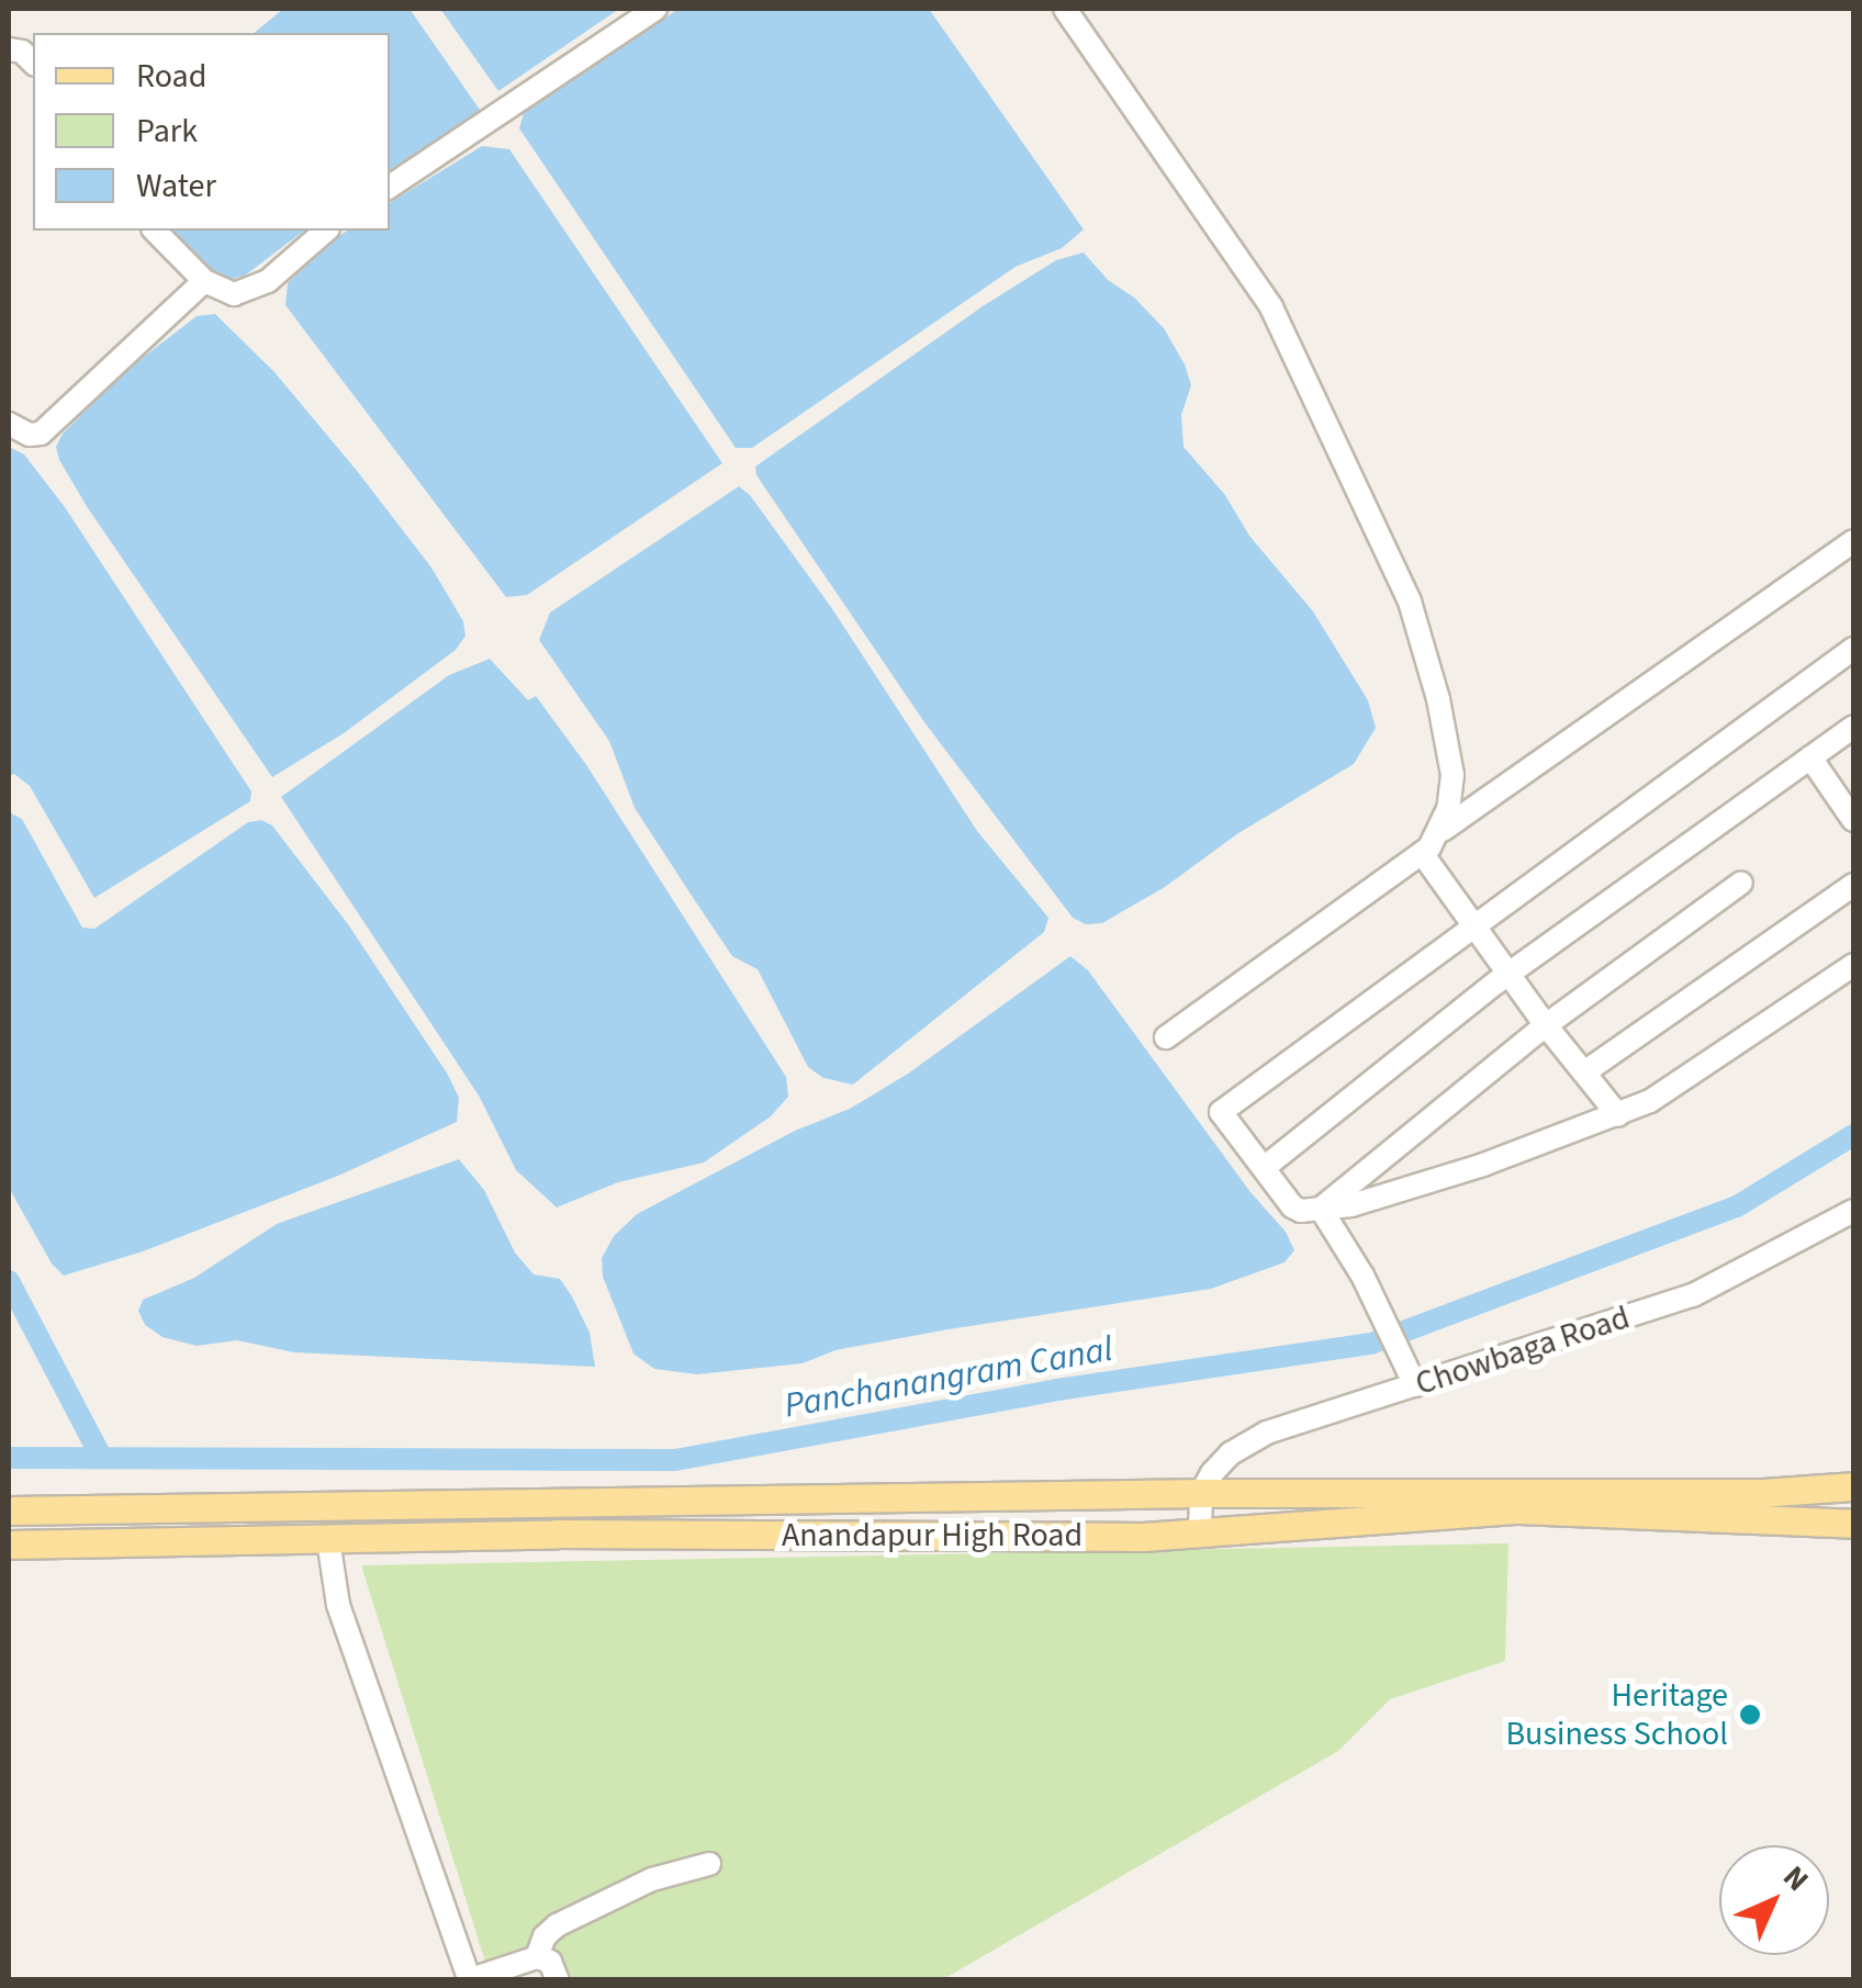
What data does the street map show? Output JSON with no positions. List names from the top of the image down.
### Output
{
  "streets": {
    "main road": ["Anandapur High Road"],
    "street": ["Chowbaga Road"]
  },
  "crossings": [
    ["Chowbaga Road", "Anandapur High Road"]
  ],
  "water": ["Panchanangram Canal"],
  "places": ["Heritage Business School"],
  "legend": ["Road", "Park", "Water"],
  "north": "top right"
}
